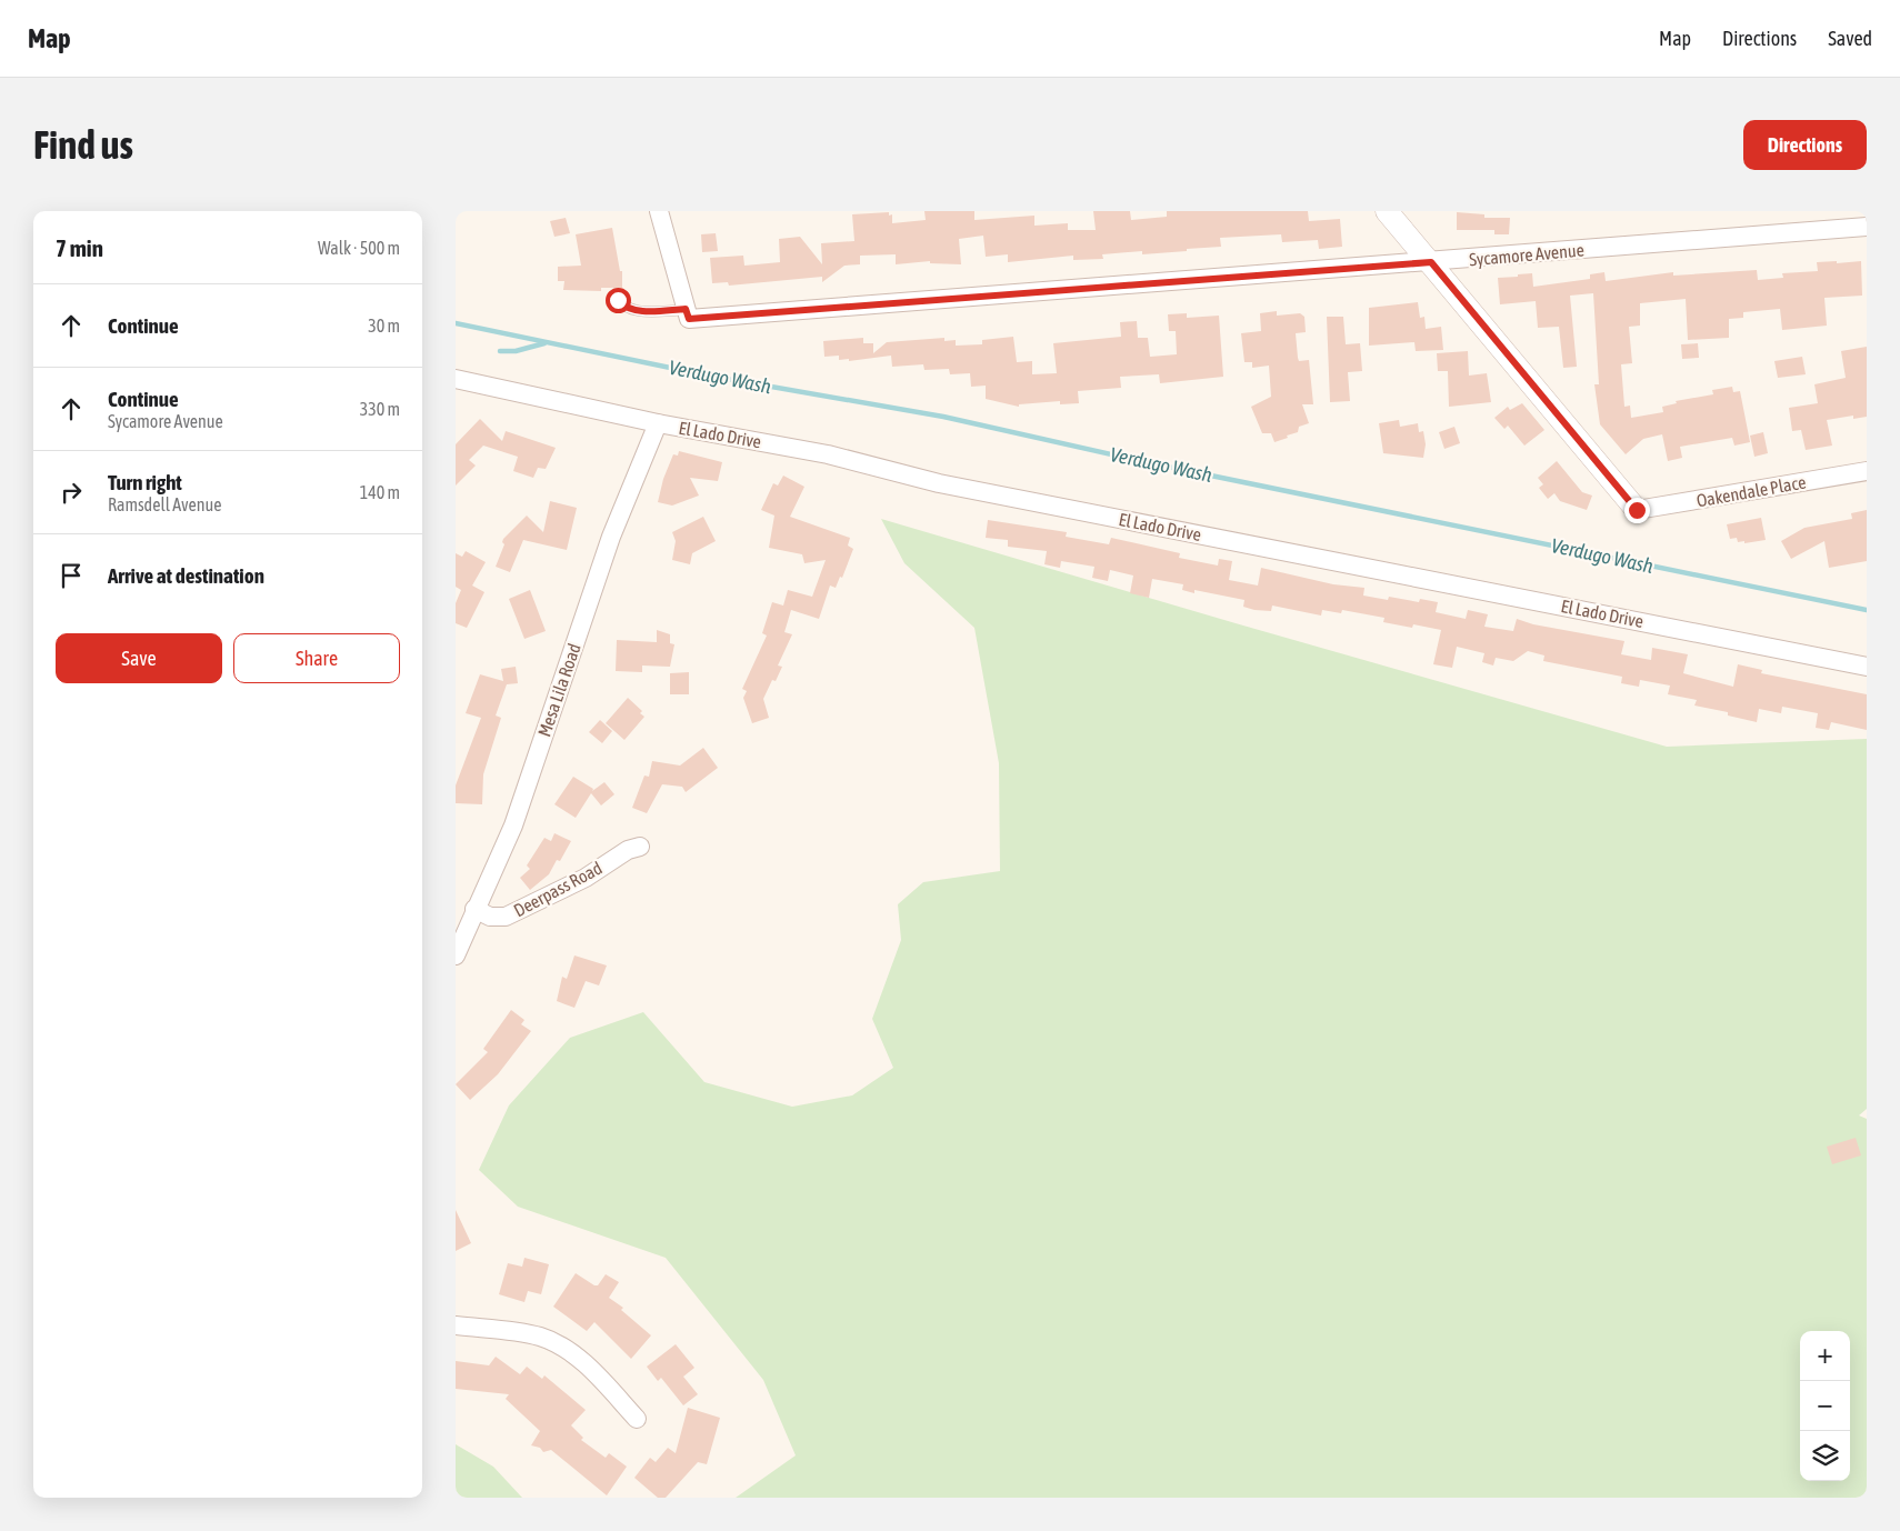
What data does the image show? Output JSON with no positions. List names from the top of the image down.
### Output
{
  "streets": {
    "street": [
      "Sycamore Avenue",
      "El Lado Drive",
      "Oakendale Place",
      "Mesa Lila Road",
      "Deerpass Road"
    ]
  },
  "crossings": [
    ["El Lado Drive", "Mesa Lila Road"],
    ["Mesa Lila Road", "Deerpass Road"]
  ],
  "water": ["Verdugo Wash"],
  "page": {
    "header": "Map",
    "nav": ["Map", "Directions", "Saved"],
    "buttons": [
      "Directions",
      ["Save", "Share"]
    ],
    "title": "Find us",
    "heading": ["7 min", "Walk · 500 m"],
    "list": [
      ["Continue", "30 m"],
      ["Continue", "Sycamore Avenue", "330 m"],
      ["Turn right", "Ramsdell Avenue", "140 m"],
      "Arrive at destination"
    ],
    "map_buttons": ["+", "−"]
  }
}
